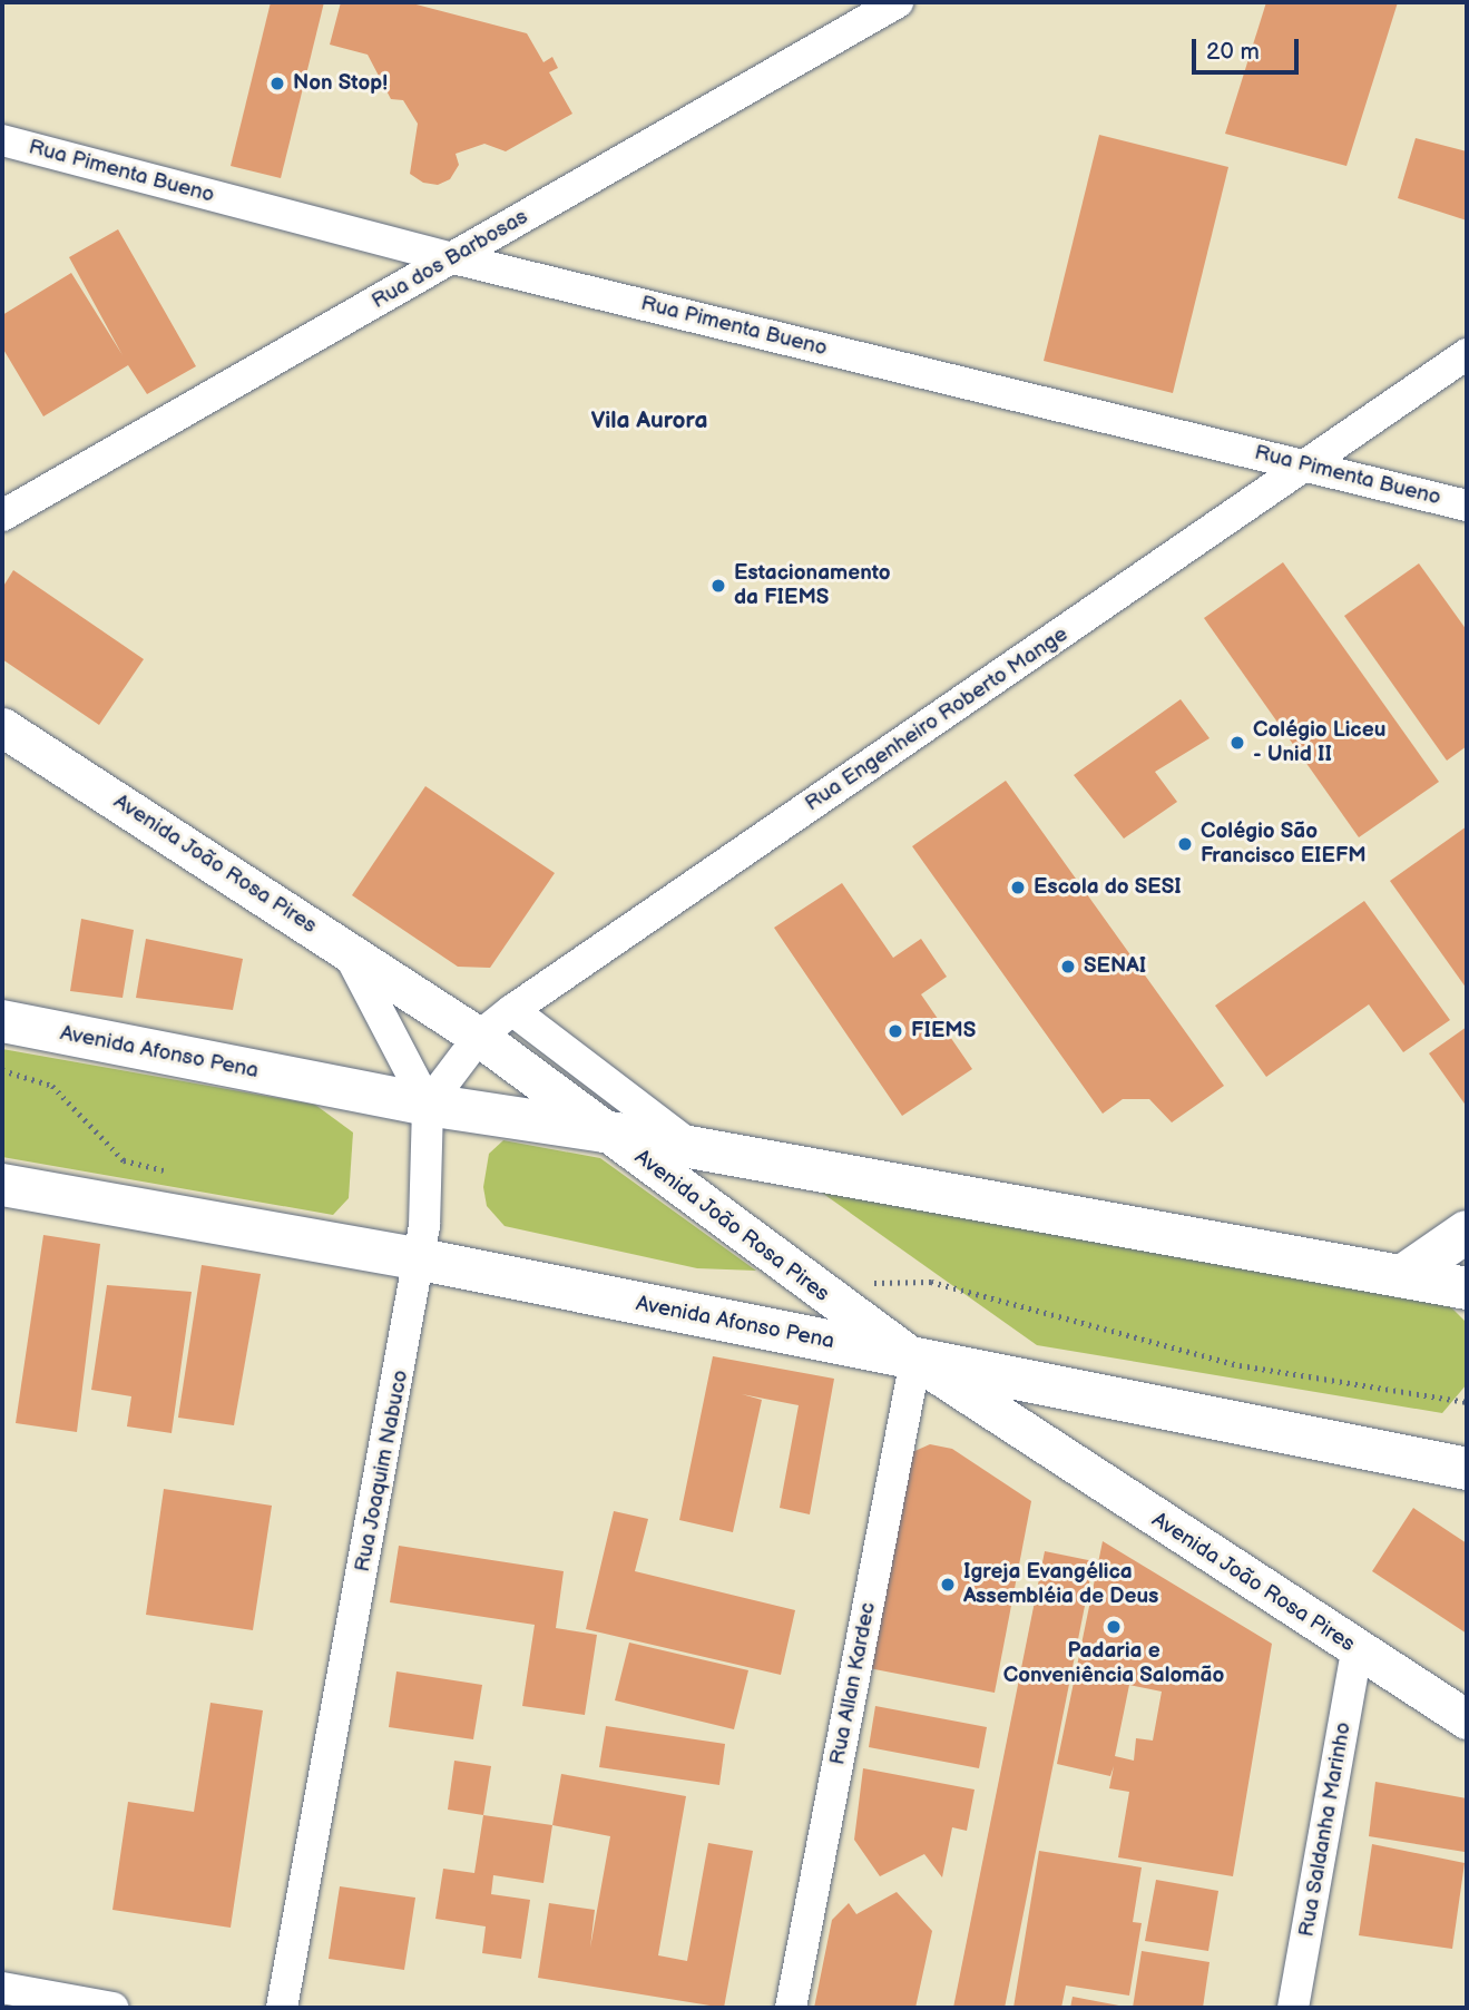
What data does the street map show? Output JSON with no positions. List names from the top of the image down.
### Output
{
  "streets": {
    "main road": ["Avenida Afonso Pena"],
    "street": [
      "Rua Pimenta Bueno",
      "Rua dos Barbosas",
      "Rua Engenheiro Roberto Mange",
      "Avenida João Rosa Pires",
      "Rua Joaquim Nabuco",
      "Rua Allan Kardec",
      "Rua Saldanha Marinho"
    ]
  },
  "crossings": [
    ["Rua Pimenta Bueno", "Rua dos Barbosas"],
    ["Rua Pimenta Bueno", "Rua Engenheiro Roberto Mange"],
    ["Rua Engenheiro Roberto Mange", "Avenida João Rosa Pires"],
    ["Rua Engenheiro Roberto Mange", "Avenida Afonso Pena"],
    ["Rua Engenheiro Roberto Mange", "Rua Joaquim Nabuco"],
    ["Avenida João Rosa Pires", "Avenida Afonso Pena"],
    ["Avenida João Rosa Pires", "Rua Allan Kardec"],
    ["Avenida João Rosa Pires", "Rua Saldanha Marinho"],
    ["Avenida Afonso Pena", "Rua Joaquim Nabuco"],
    ["Avenida Afonso Pena", "Rua Allan Kardec"]
  ],
  "districts": ["Vila Aurora"],
  "places": [
    "Non Stop!",
    "Estacionamento da FIEMS",
    "Colégio Liceu - Unid II",
    "Colégio São Francisco EIEFM",
    "Escola do SESI",
    "SENAI",
    "FIEMS",
    "Igreja Evangélica Assembléia de Deus",
    "Padaria e Conveniência Salomão"
  ],
  "scale_bar": "20 m"
}
